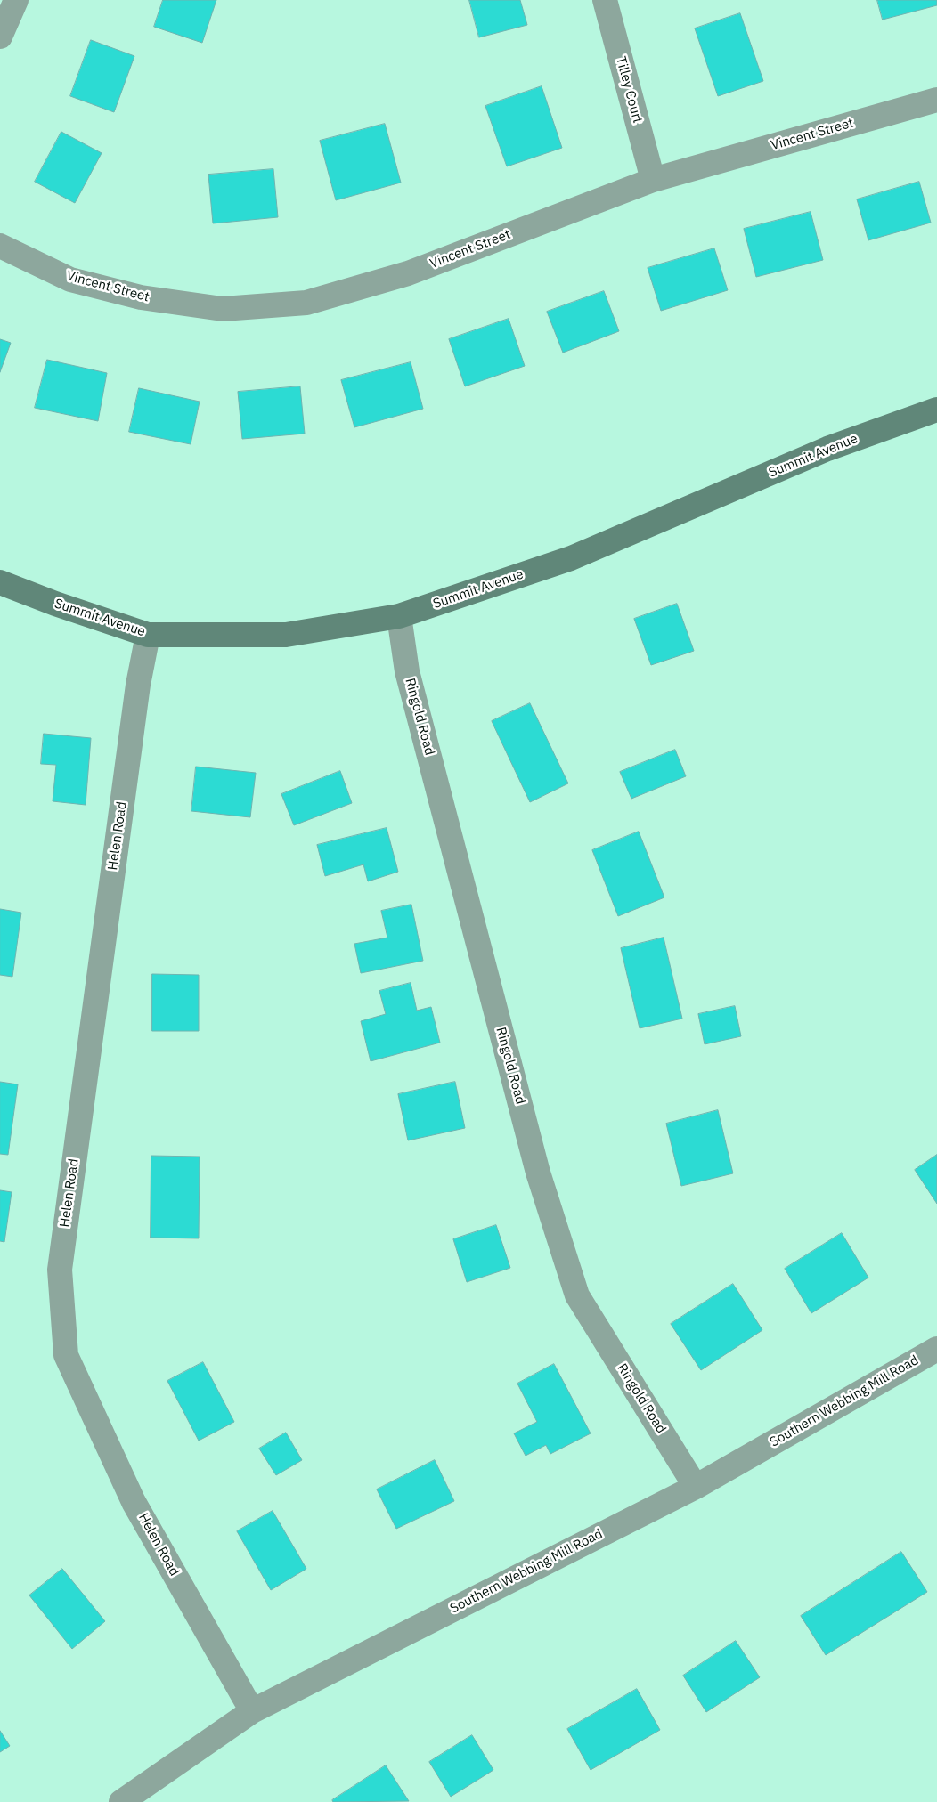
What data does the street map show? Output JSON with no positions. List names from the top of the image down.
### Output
{
  "streets": {
    "main road": ["Summit Avenue"],
    "street": [
      "Tilley Court",
      "Vincent Street",
      "Ringold Road",
      "Helen Road",
      "Southern Webbing Mill Road"
    ]
  },
  "crossings": [
    ["Tilley Court", "Vincent Street"],
    ["Summit Avenue", "Ringold Road"],
    ["Summit Avenue", "Helen Road"],
    ["Ringold Road", "Southern Webbing Mill Road"],
    ["Helen Road", "Southern Webbing Mill Road"]
  ]
}
